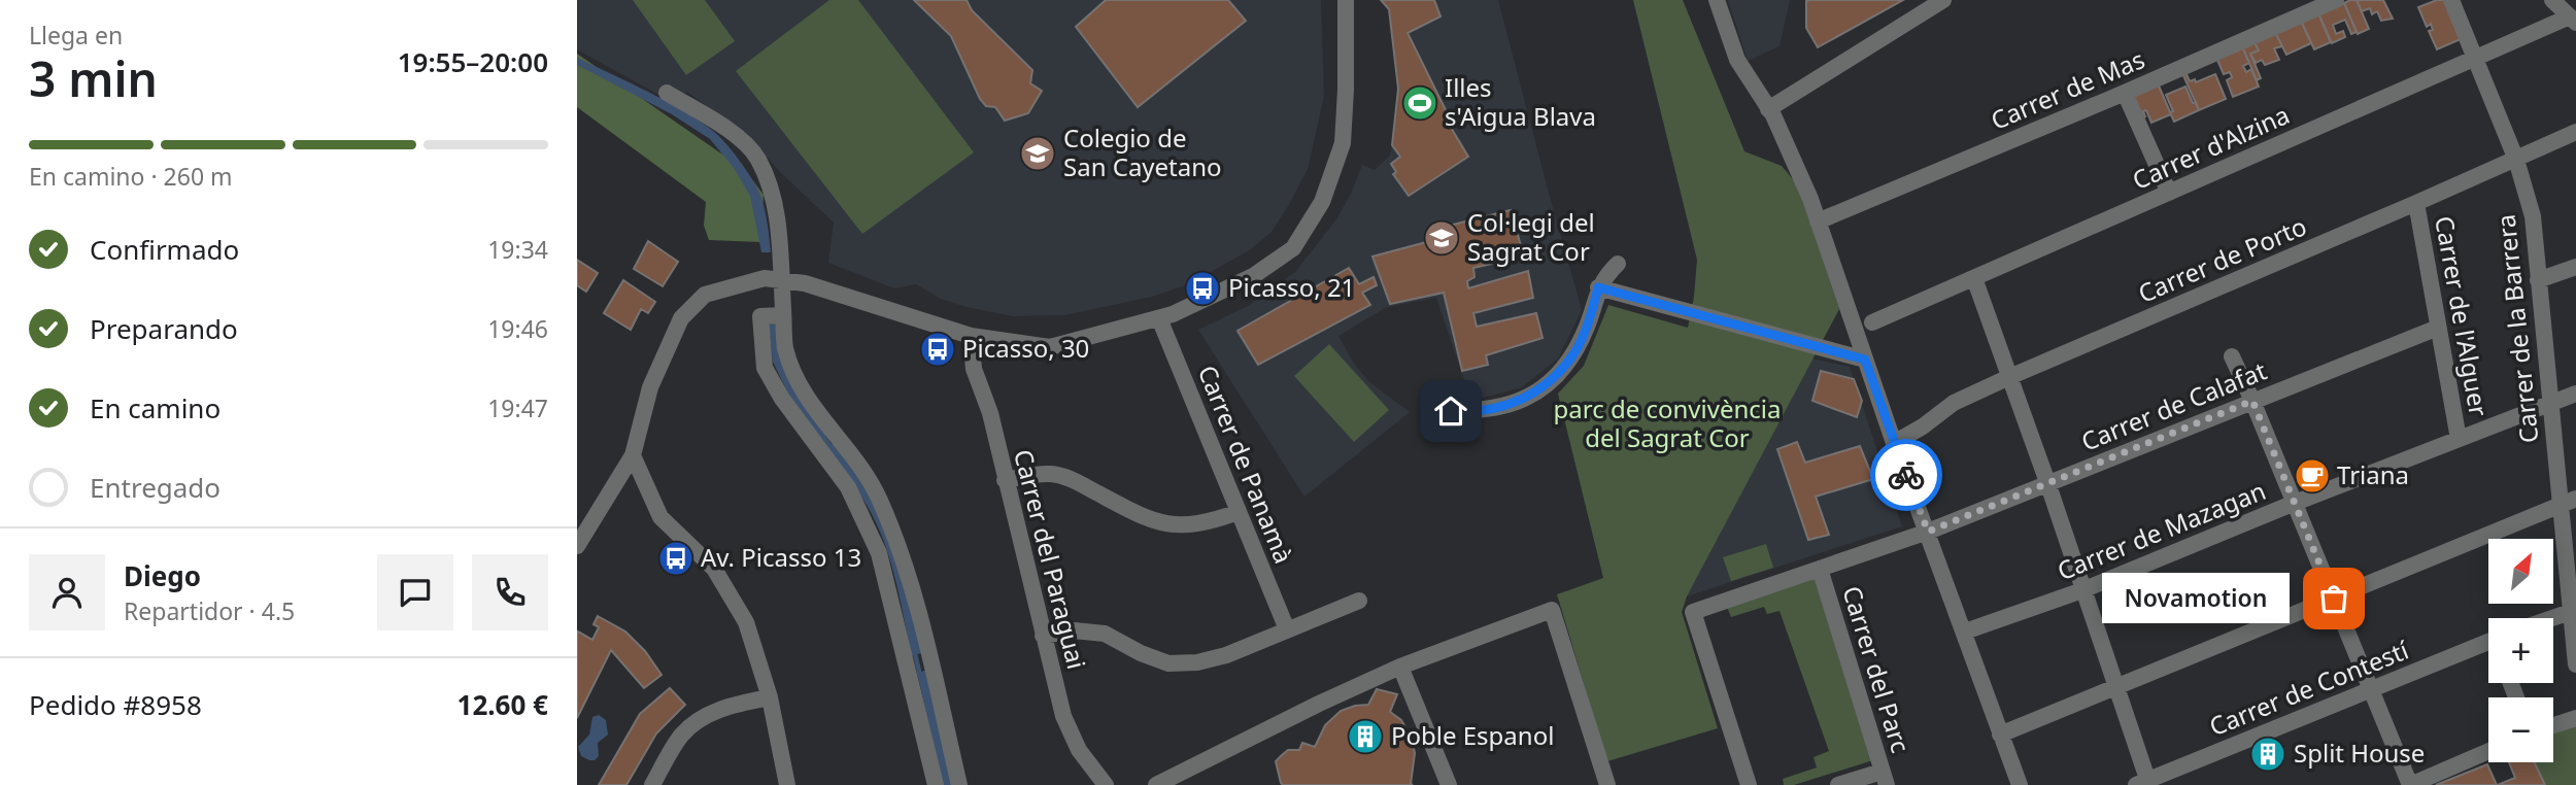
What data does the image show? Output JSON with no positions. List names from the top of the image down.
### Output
{
  "streets": {
    "street": [
      "Carrer de Mas",
      "Carrer d'Alzina",
      "Carrer de Porto",
      "Carrer de l'Alguer",
      "Carrer de la Barrera",
      "Carrer de Calafat",
      "Carrer de Panamà",
      "Carrer de Mazagan",
      "Carrer del Paraguai",
      "Carrer del Parc",
      "Carrer de Contestí"
    ]
  },
  "crossings": [
    ["Carrer d'Alzina", "Carrer de la Barrera"],
    ["Carrer de Porto", "Carrer de l'Alguer"],
    ["Carrer de Porto", "Carrer de la Barrera"],
    ["Carrer de l'Alguer", "Carrer de Calafat"],
    ["Carrer de l'Alguer", "Carrer de Mazagan"],
    ["Carrer de la Barrera", "Carrer de Mazagan"],
    ["Carrer de Calafat", "Carrer del Parc"]
  ],
  "parks": ["parc de convivència del Sagrat Cor"],
  "places": {
    "sports": ["Illes s'Aigua Blava"],
    "school or university": ["Colegio de San Cayetano", "Col·legi del Sagrat Cor"],
    "bus stop": ["Picasso, 21", "Picasso, 30", "Av. Picasso 13"],
    "cafe": ["Triana"],
    "other": ["Novamotion"],
    "building": ["Poble Espanol", "Split House"]
  },
  "north": "top right",
  "page": {
    "heading": ["3 min", "Llega en", "19:55–20:00"],
    "panel": [
      "Diego",
      "Repartidor · 4.5",
      "Pedido #8958",
      "12.60 €"
    ],
    "bar": "En camino · 260 m",
    "list": [
      ["Confirmado", "19:34"],
      ["Preparando", "19:46"],
      ["En camino", "19:47"],
      "Entregado"
    ],
    "map_buttons": ["+", "−"],
    "bubble": "Novamotion"
  }
}
